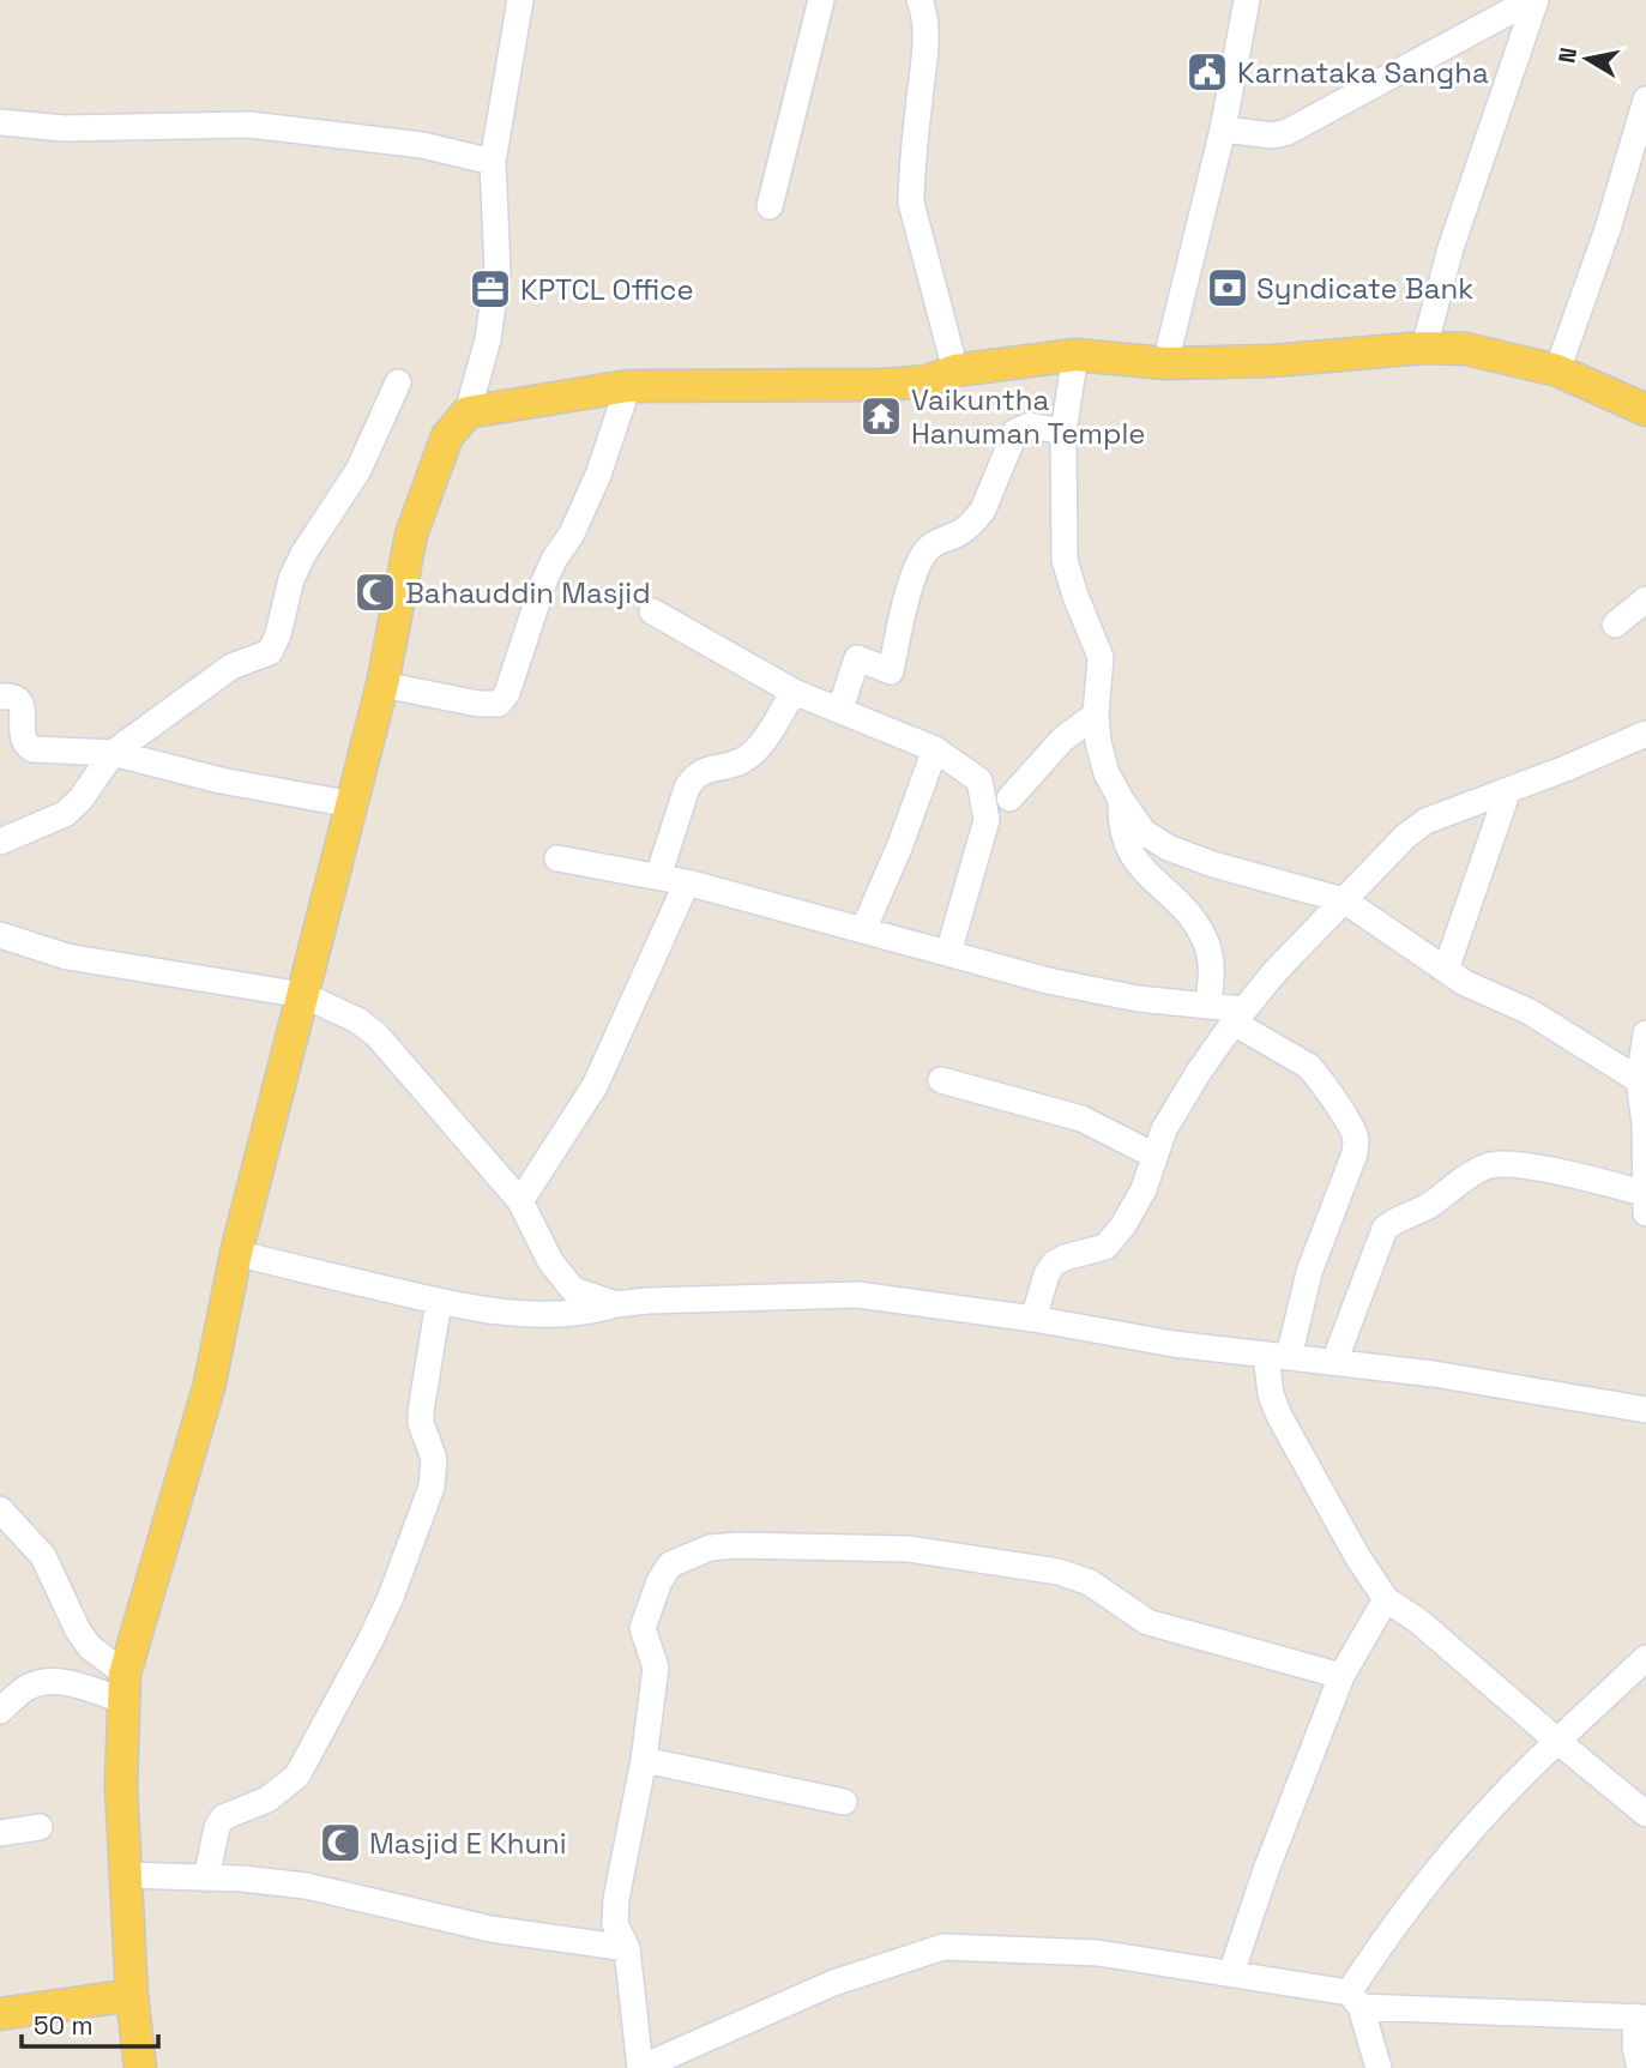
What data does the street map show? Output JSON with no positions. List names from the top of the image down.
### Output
{
  "places": {
    "public building": ["Karnataka Sangha"],
    "bank": ["Syndicate Bank"],
    "office": ["KPTCL Office"],
    "temple": ["Vaikuntha Hanuman Temple"],
    "mosque": ["Bahauddin Masjid", "Masjid E Khuni"]
  },
  "scale_bar": "50 m",
  "north": "left"
}
